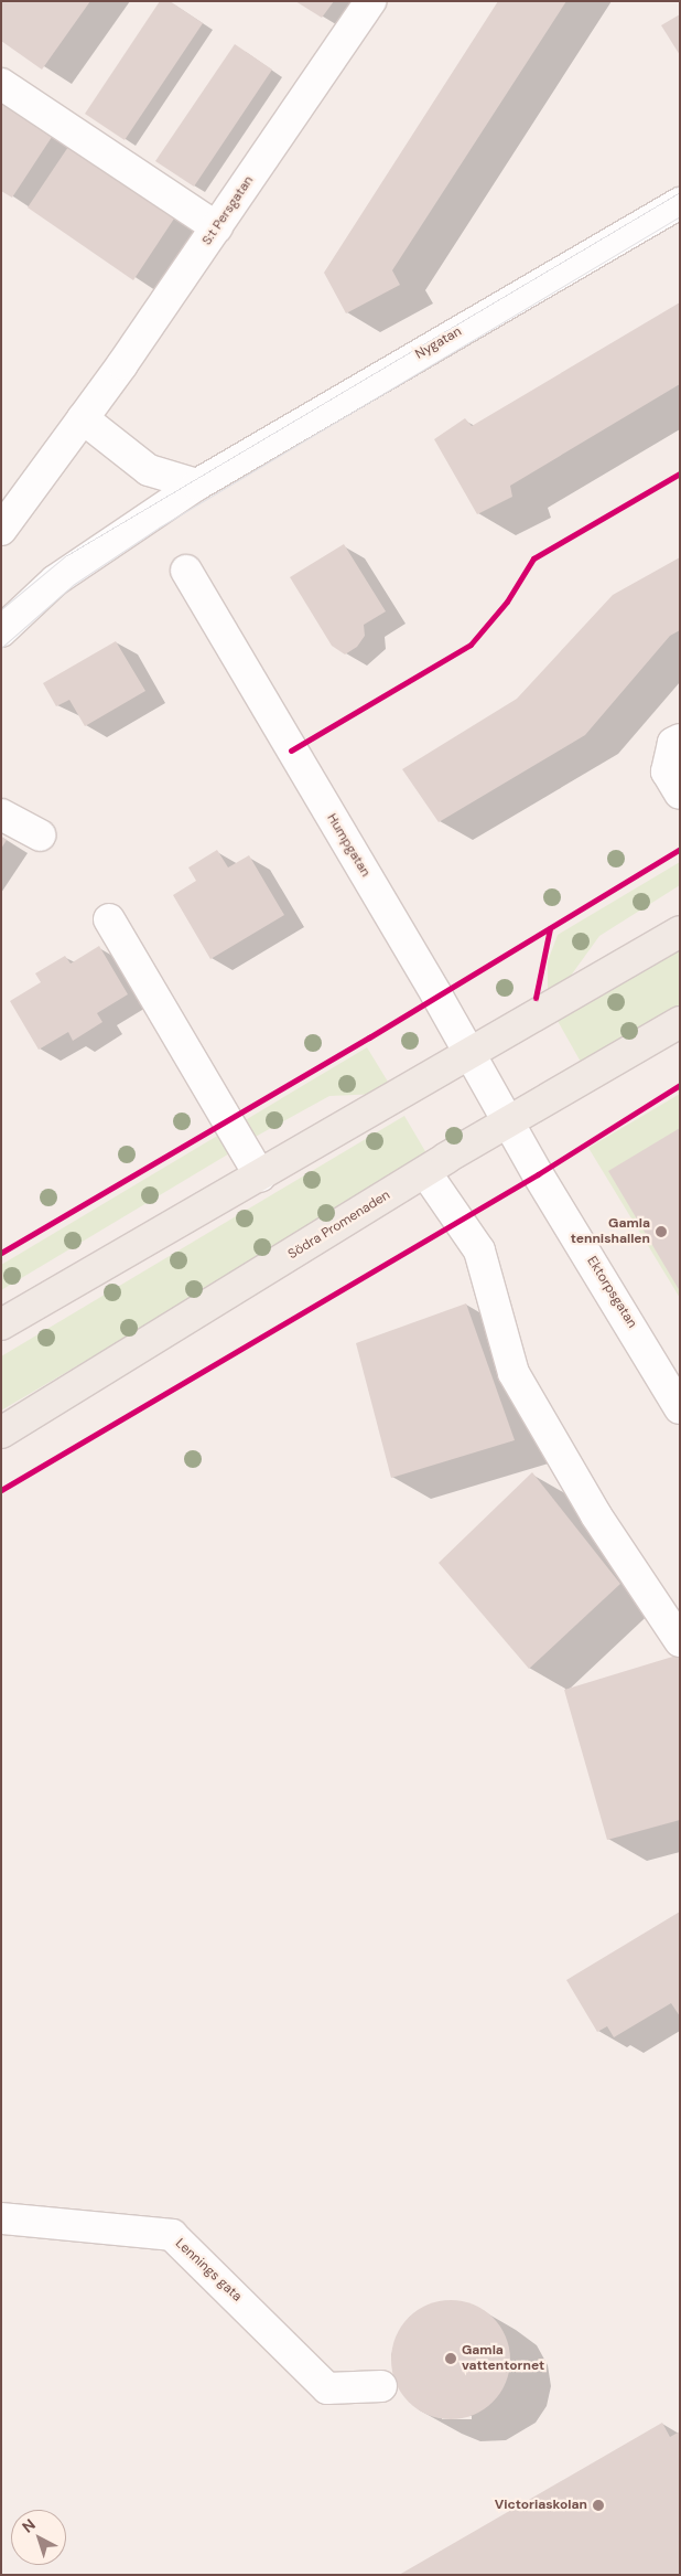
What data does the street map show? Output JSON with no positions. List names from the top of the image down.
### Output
{
  "streets": {
    "main road": ["Södra Promenaden"],
    "street": [
      "S:t Persgatan",
      "Nygatan",
      "Humpgatan",
      "Ektorpsgatan",
      "Lennings gata"
    ]
  },
  "crossings": [
    ["Humpgatan", "Södra Promenaden"],
    ["Humpgatan", "Ektorpsgatan"],
    ["Södra Promenaden", "Ektorpsgatan"]
  ],
  "places": ["Gamla tennishallen", "Gamla vattentornet", "Victoriaskolan"],
  "north": "top left"
}
